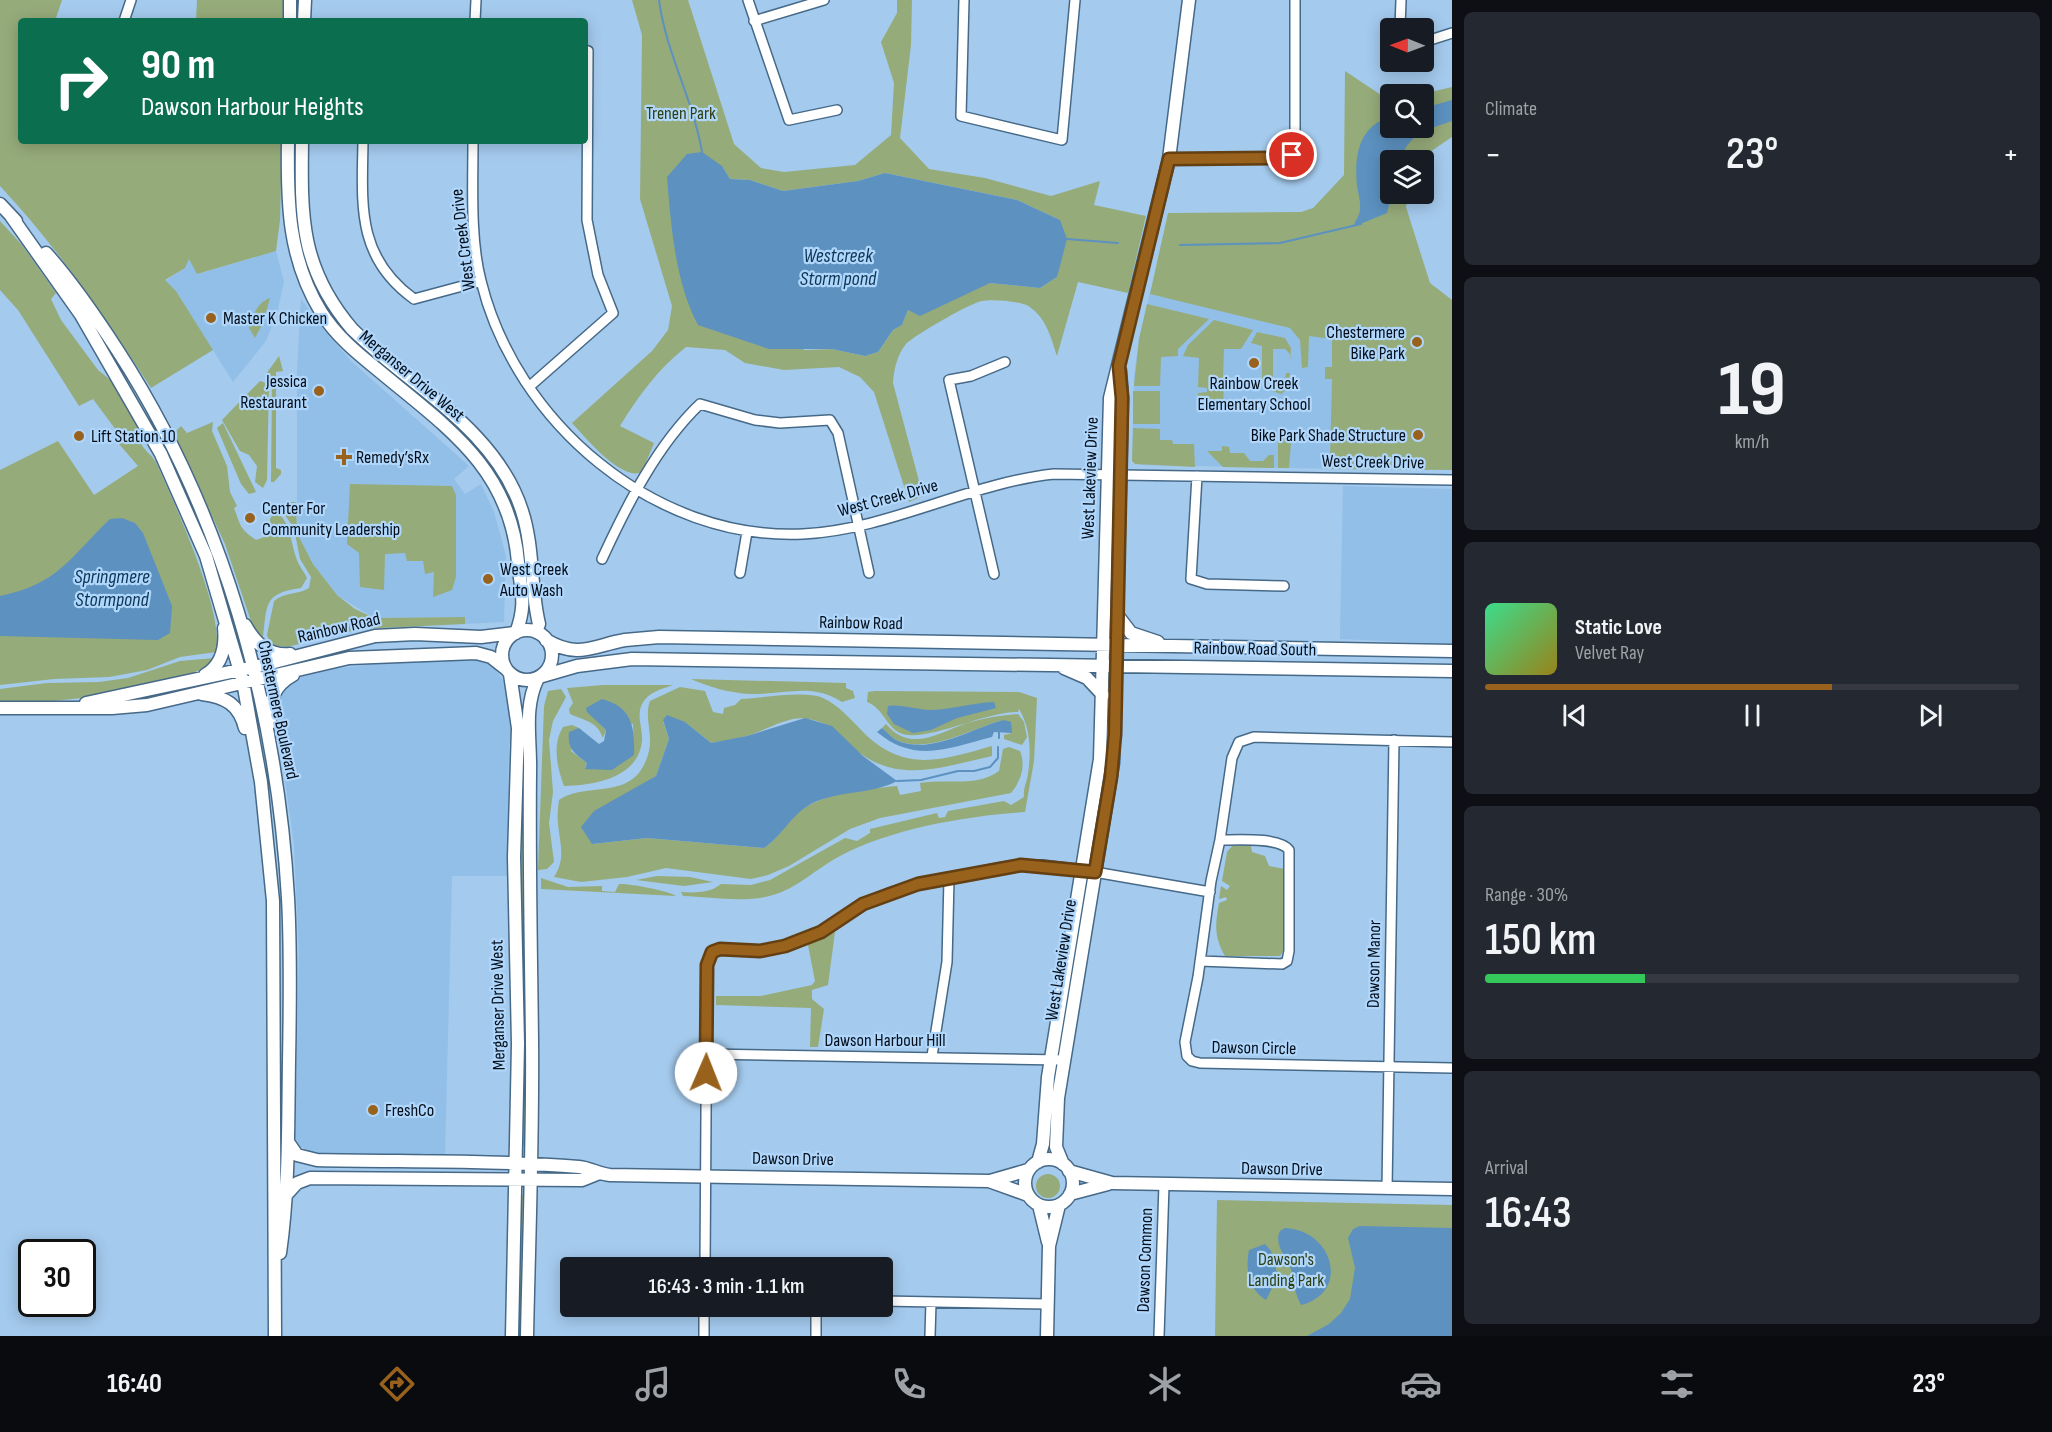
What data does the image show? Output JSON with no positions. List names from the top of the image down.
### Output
{
  "streets": {
    "street": [
      "West Creek Drive",
      "Merganser Drive West",
      "West Lakeview Drive",
      "Rainbow Road",
      "Rainbow Road South",
      "Chestermere Boulevard",
      "Dawson Manor",
      "Dawson Harbour Hill",
      "Dawson Circle",
      "Dawson Drive",
      "Dawson Common"
    ]
  },
  "crossings": [
    ["West Creek Drive", "West Lakeview Drive"],
    ["Merganser Drive West", "Rainbow Road"],
    ["Merganser Drive West", "Dawson Drive"],
    ["West Lakeview Drive", "Rainbow Road"],
    ["West Lakeview Drive", "Rainbow Road South"],
    ["West Lakeview Drive", "Dawson Harbour Hill"],
    ["West Lakeview Drive", "Dawson Drive"],
    ["Rainbow Road", "Rainbow Road South"],
    ["Rainbow Road", "Chestermere Boulevard"],
    ["Chestermere Boulevard", "Dawson Drive"],
    ["Dawson Manor", "Dawson Circle"],
    ["Dawson Manor", "Dawson Drive"],
    ["Dawson Drive", "Dawson Common"]
  ],
  "water": ["Westcreek Storm pond", "Springmere Stormpond"],
  "parks": ["Trenen Park", "Dawson's Landing Park"],
  "places": {
    "other": [
      "Master K Chicken",
      "Chestermere Bike Park",
      "Rainbow Creek Elementary School",
      "Jessica Restaurant",
      "Bike Park Shade Structure",
      "Lift Station 10",
      "Center For Community Leadership",
      "West Creek Auto Wash",
      "FreshCo"
    ],
    "health": ["Remedy’sRx"]
  },
  "north": "left",
  "page": {
    "tile": [
      "Climate",
      ["19", "km/h"],
      ["Range · 30%", "150 km"],
      ["Arrival", "16:43"]
    ],
    "turn": ["90 m", "Dawson Harbour Heights"],
    "heat": ["−", "23°", "+"],
    "song": ["Static Love", "Velvet Ray"],
    "limit": "30",
    "trip": "16:43 · 3 min · 1.1 km",
    "tabs": ["16:40", "23°"]
  }
}
